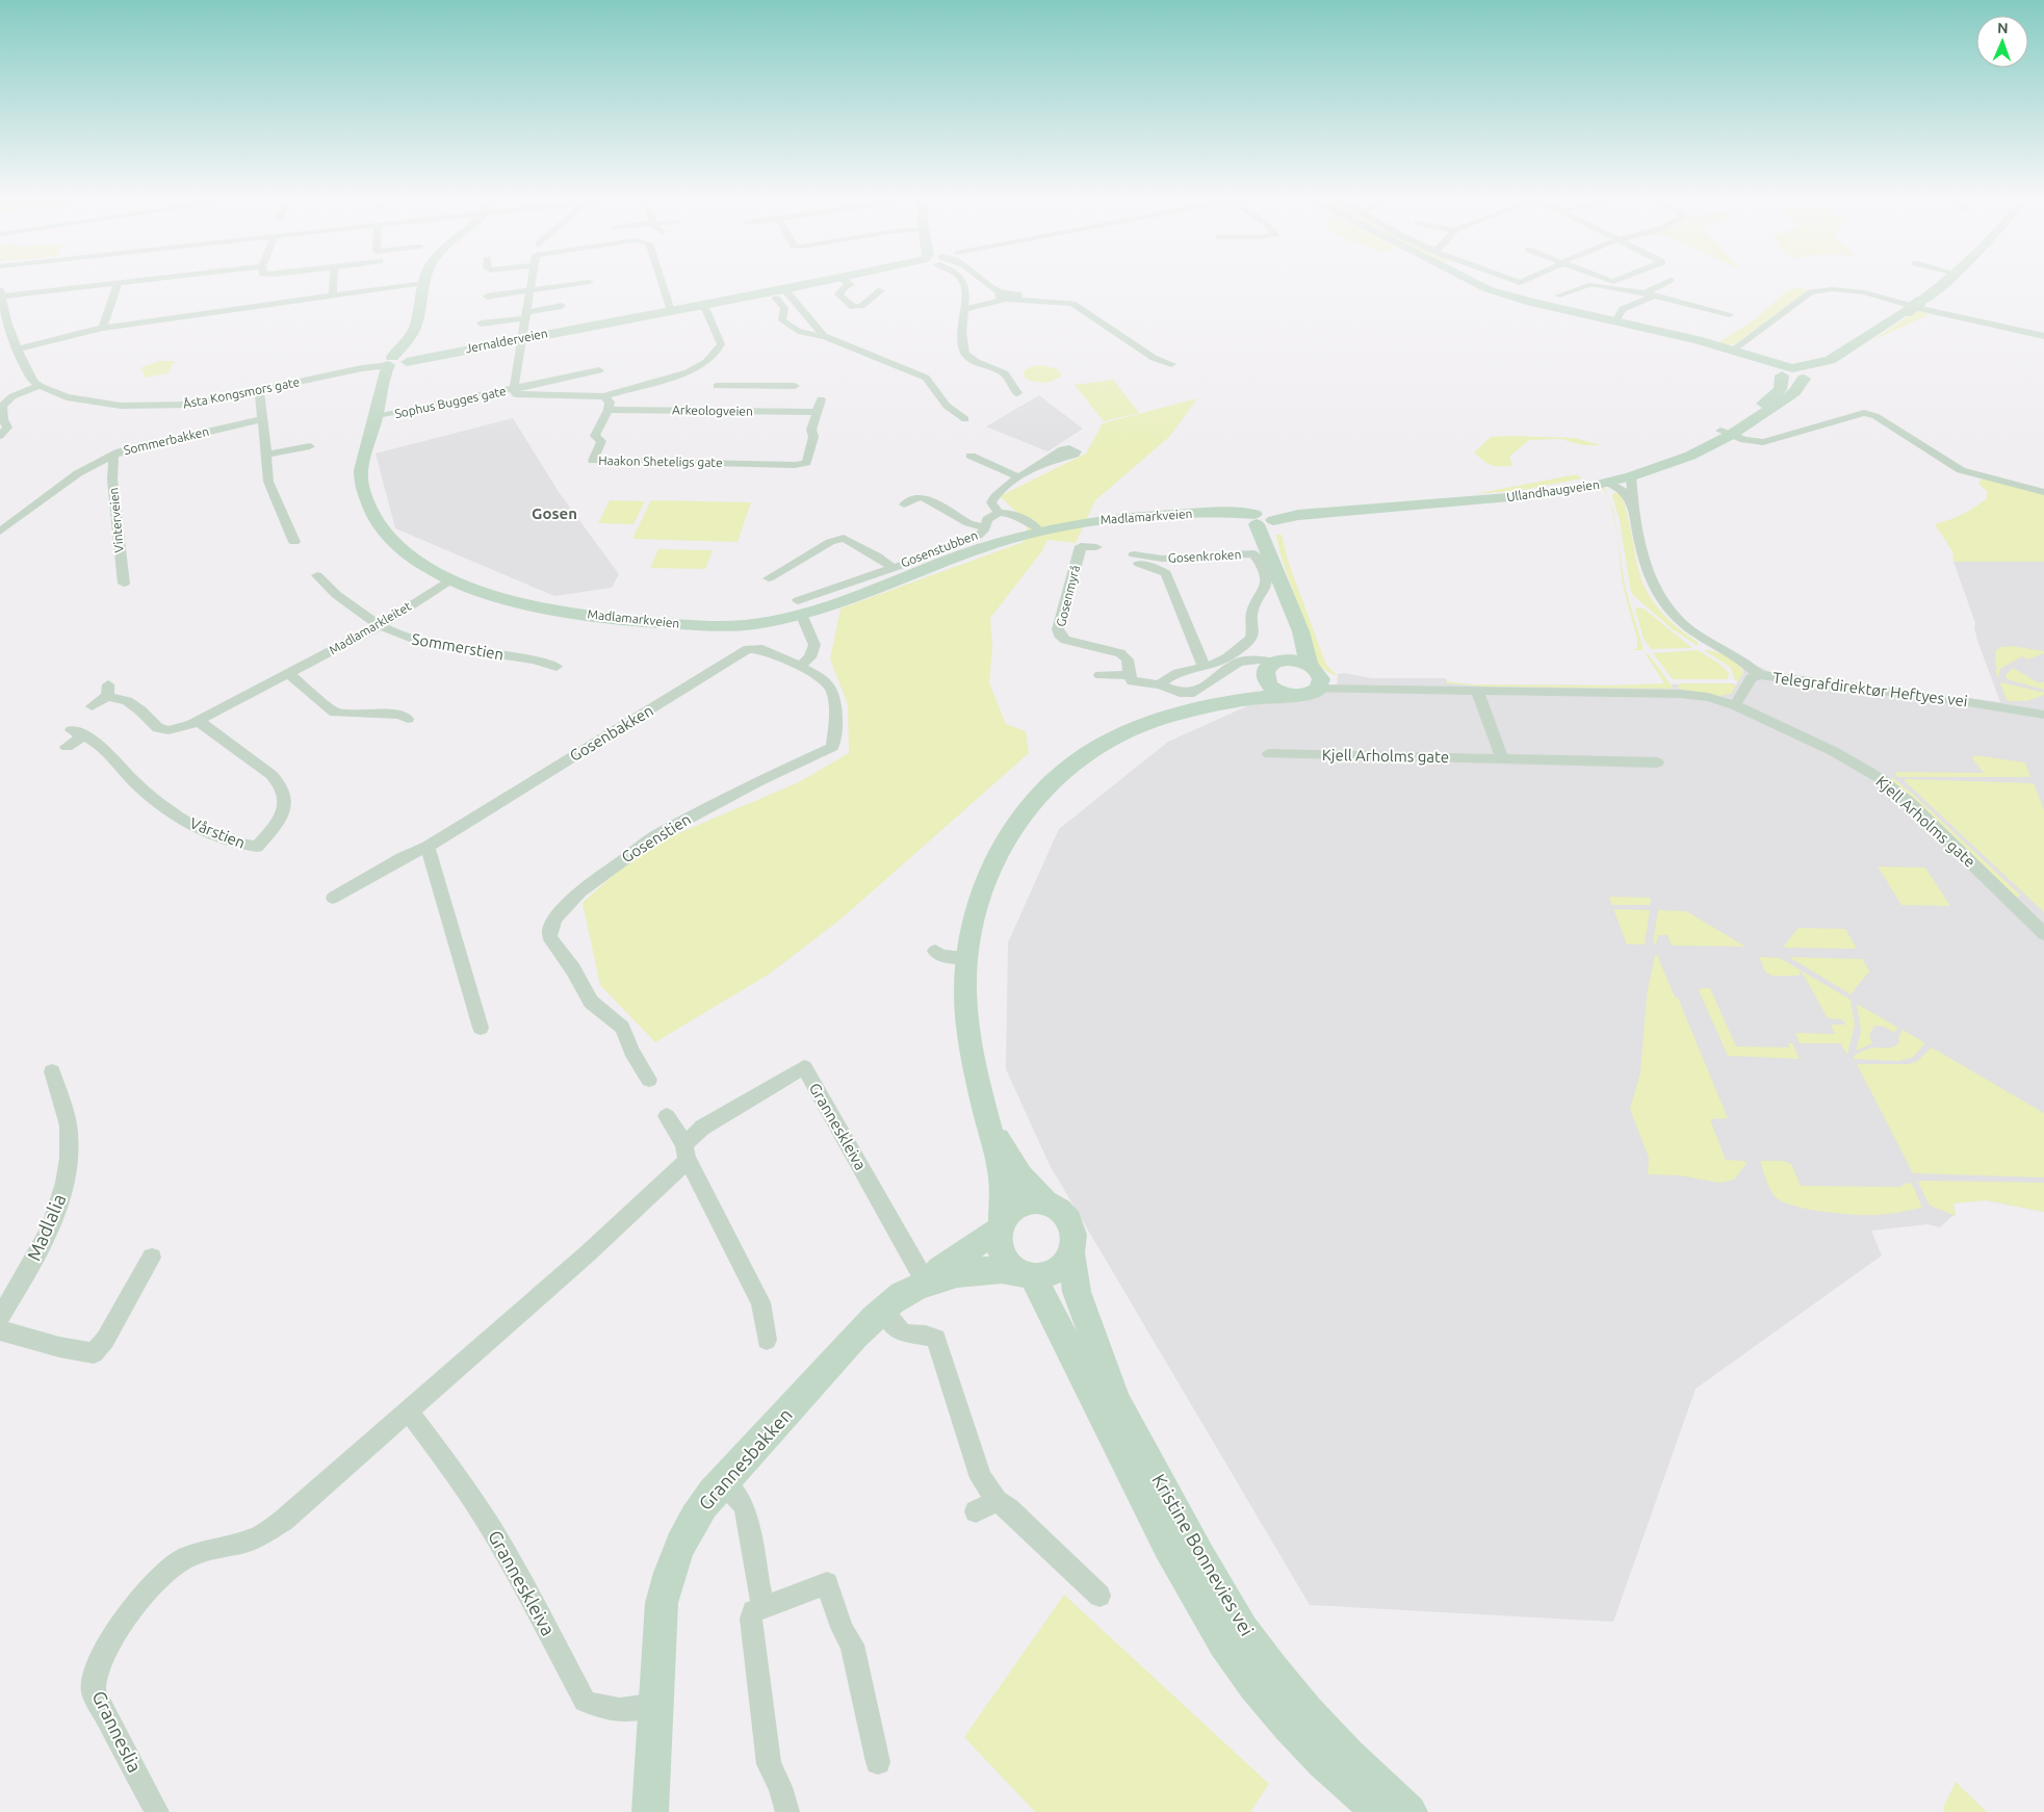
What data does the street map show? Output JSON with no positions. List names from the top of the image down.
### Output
{
  "streets": {
    "main road": [
      "Jernalderveien",
      "Ullandhaugveien",
      "Madlamarkveien",
      "Grannesbakken",
      "Kristine Bonnevies vei"
    ],
    "street": [
      "Åsta Kongsmors gate",
      "Sophus Bugges gate",
      "Arkeologveien",
      "Sommerbakken",
      "Haakon Sheteligs gate",
      "Vinterveien",
      "Gosenstubben",
      "Gosenkroken",
      "Gosenmyrå",
      "Madlamarkleitet",
      "Sommerstien",
      "Telegrafdirektør Heftyes vei",
      "Gosenbakken",
      "Kjell Arholms gate",
      "Vårstien",
      "Gosenstien",
      "Granneskleiva",
      "Madlalia",
      "Granneslia"
    ]
  },
  "crossings": [
    ["Jernalderveien", "Åsta Kongsmors gate"],
    ["Jernalderveien", "Sophus Bugges gate"],
    ["Jernalderveien", "Madlamarkveien"],
    ["Åsta Kongsmors gate", "Madlamarkveien"],
    ["Arkeologveien", "Haakon Sheteligs gate"],
    ["Sommerbakken", "Vinterveien"],
    ["Ullandhaugveien", "Madlamarkveien"],
    ["Ullandhaugveien", "Telegrafdirektør Heftyes vei"],
    ["Madlamarkveien", "Gosenstubben"],
    ["Madlamarkveien", "Madlamarkleitet"],
    ["Madlamarkleitet", "Sommerstien"],
    ["Madlamarkleitet", "Vårstien"],
    ["Gosenbakken", "Gosenstien"],
    ["Granneskleiva", "Grannesbakken"],
    ["Granneskleiva", "Granneslia"],
    ["Grannesbakken", "Kristine Bonnevies vei"]
  ],
  "districts": ["Gosen"],
  "north": "top"
}
